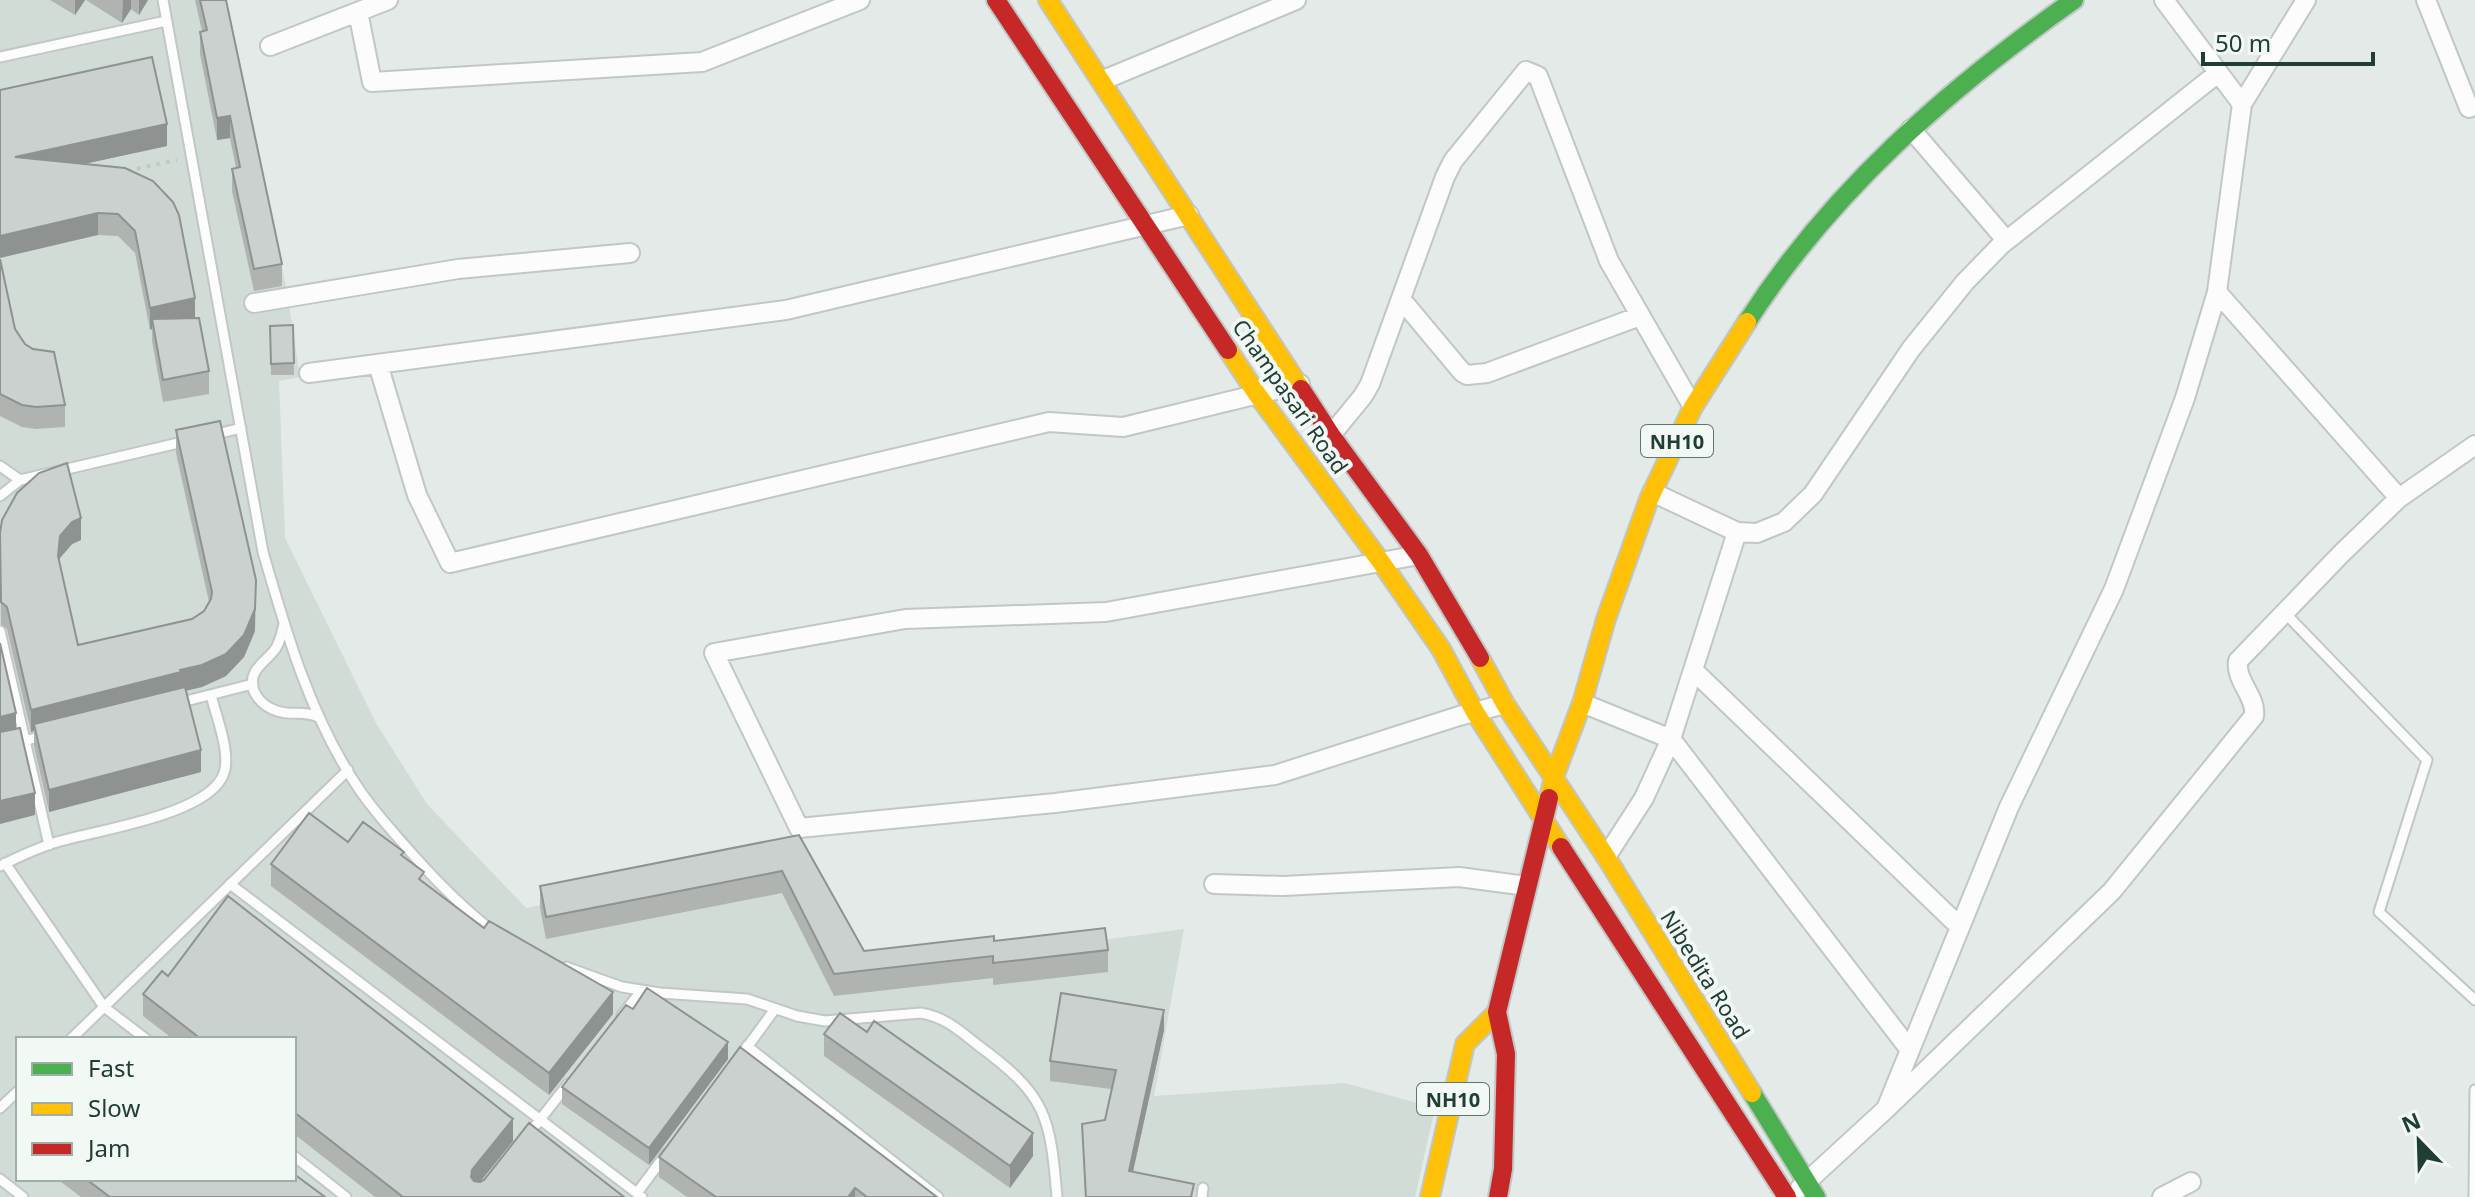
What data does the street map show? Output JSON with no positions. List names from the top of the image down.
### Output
{
  "streets": {
    "main road": ["Champasari Road", "NH10", "Nibedita Road"]
  },
  "crossings": [
    ["Champasari Road", "NH10"],
    ["Champasari Road", "Nibedita Road"],
    ["NH10", "Nibedita Road"]
  ],
  "legend": ["Fast", "Slow", "Jam"],
  "scale_bar": "50 m",
  "north": "top left"
}
